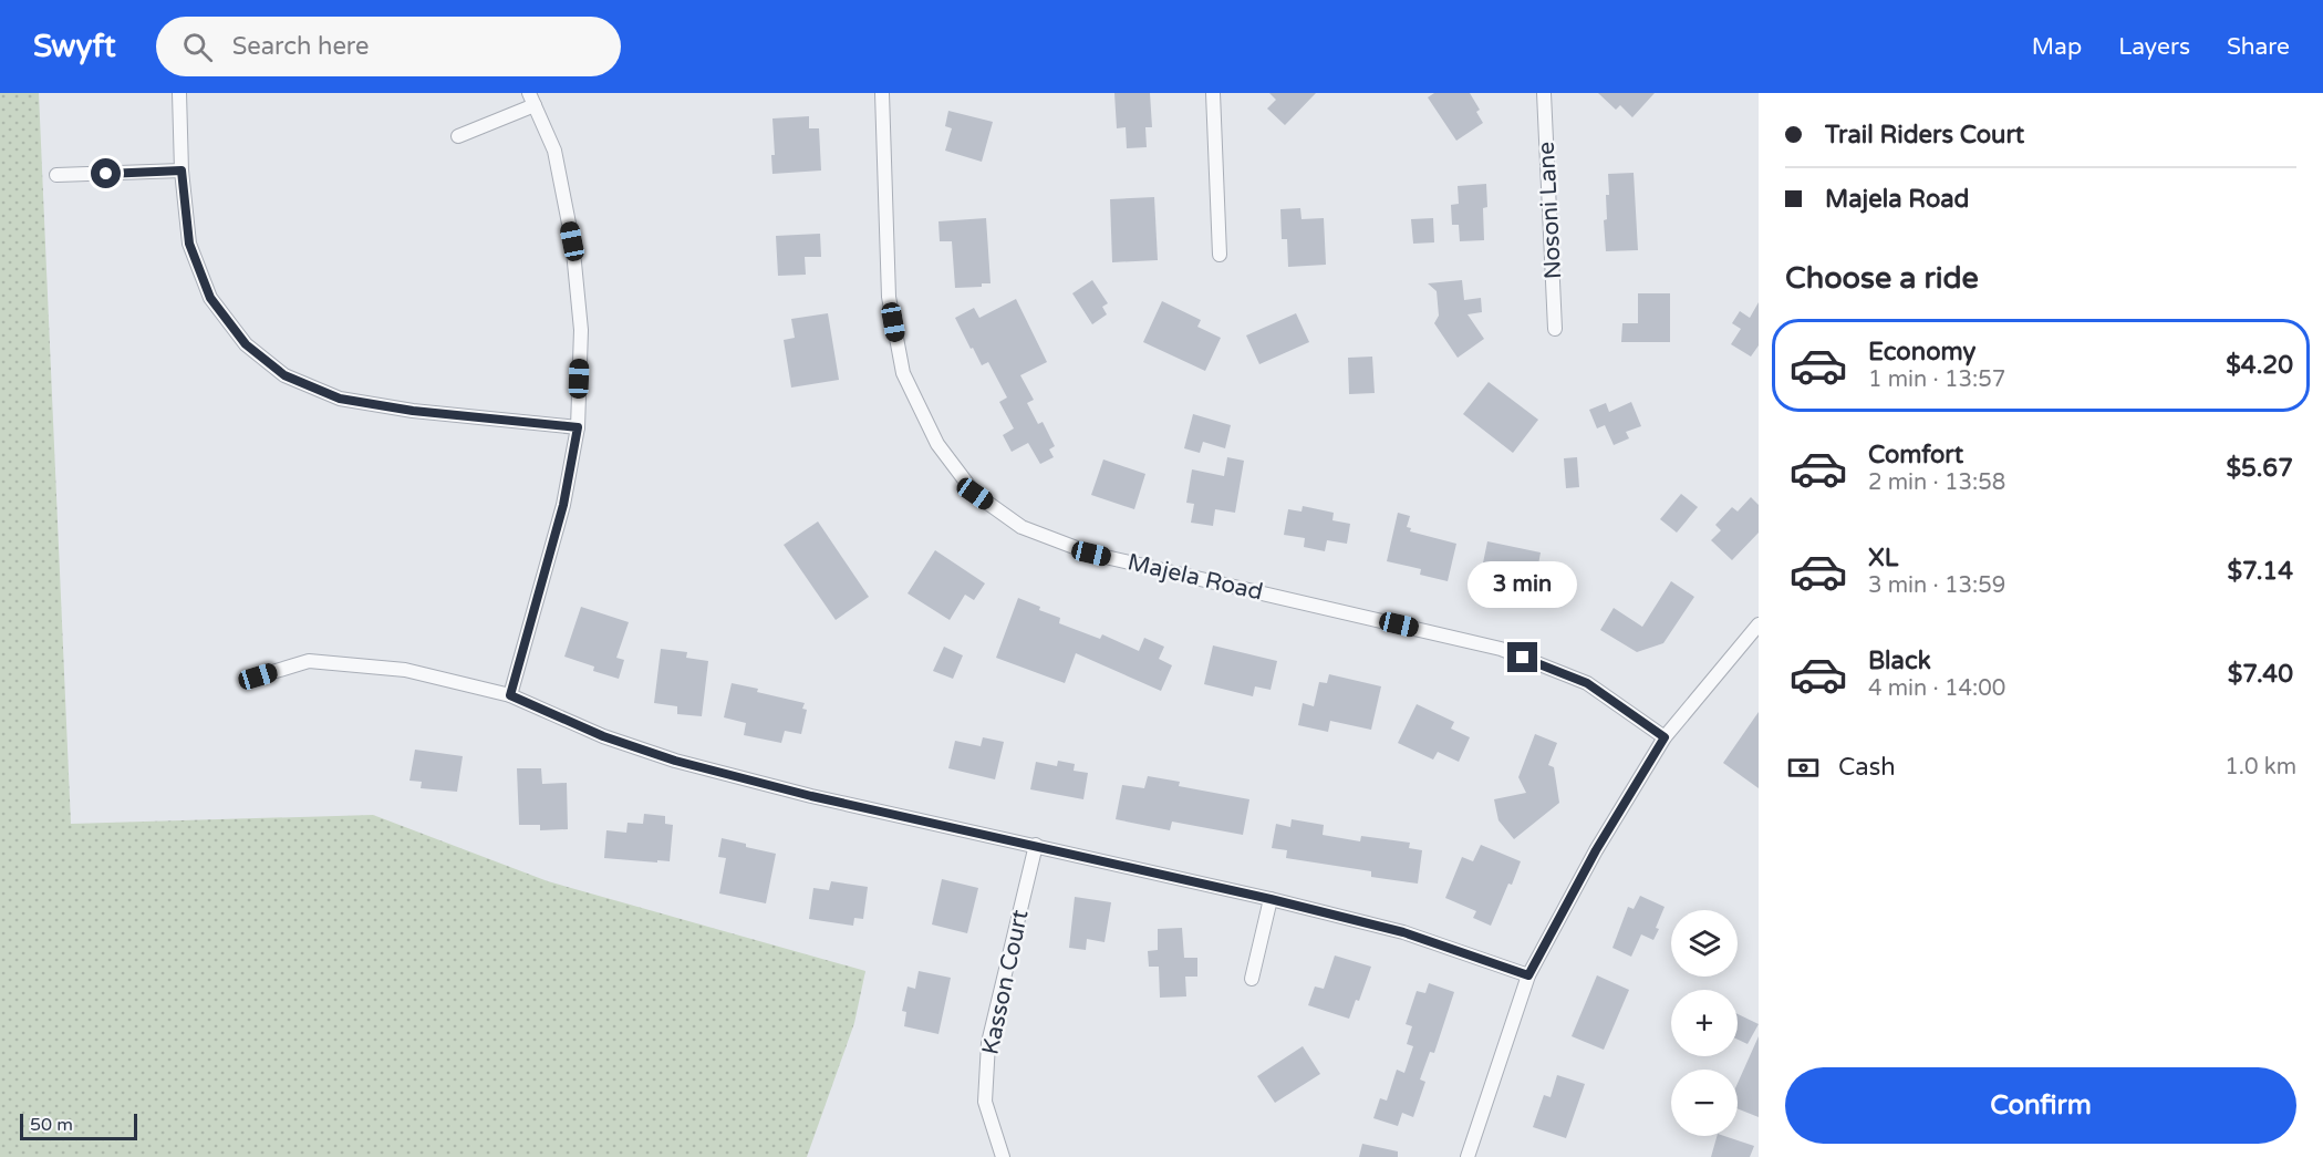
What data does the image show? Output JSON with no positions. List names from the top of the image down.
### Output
{
  "streets": {
    "street": ["Nosoni Lane", "Majela Road", "Kasson Court"]
  },
  "scale_bar": "50 m",
  "page": {
    "header": "Swyft",
    "search": "Search here",
    "nav": ["Map", "Layers", "Share"],
    "banner": ["Trail Riders Court", "Majela Road"],
    "heading": "Choose a ride",
    "list": [
      {
        "name": "Economy",
        "note": "1 min · 13:57",
        "value": "$4.20"
      },
      {
        "name": "Comfort",
        "note": "2 min · 13:58",
        "value": "$5.67"
      },
      {
        "name": "XL",
        "note": "3 min · 13:59",
        "value": "$7.14"
      },
      {
        "name": "Black",
        "note": "4 min · 14:00",
        "value": "$7.40"
      }
    ],
    "bubble": "3 min",
    "pay": ["Cash", "1.0 km"],
    "map_buttons": ["+", "−"],
    "buttons": "Confirm",
    "scale": "50 m"
  }
}
